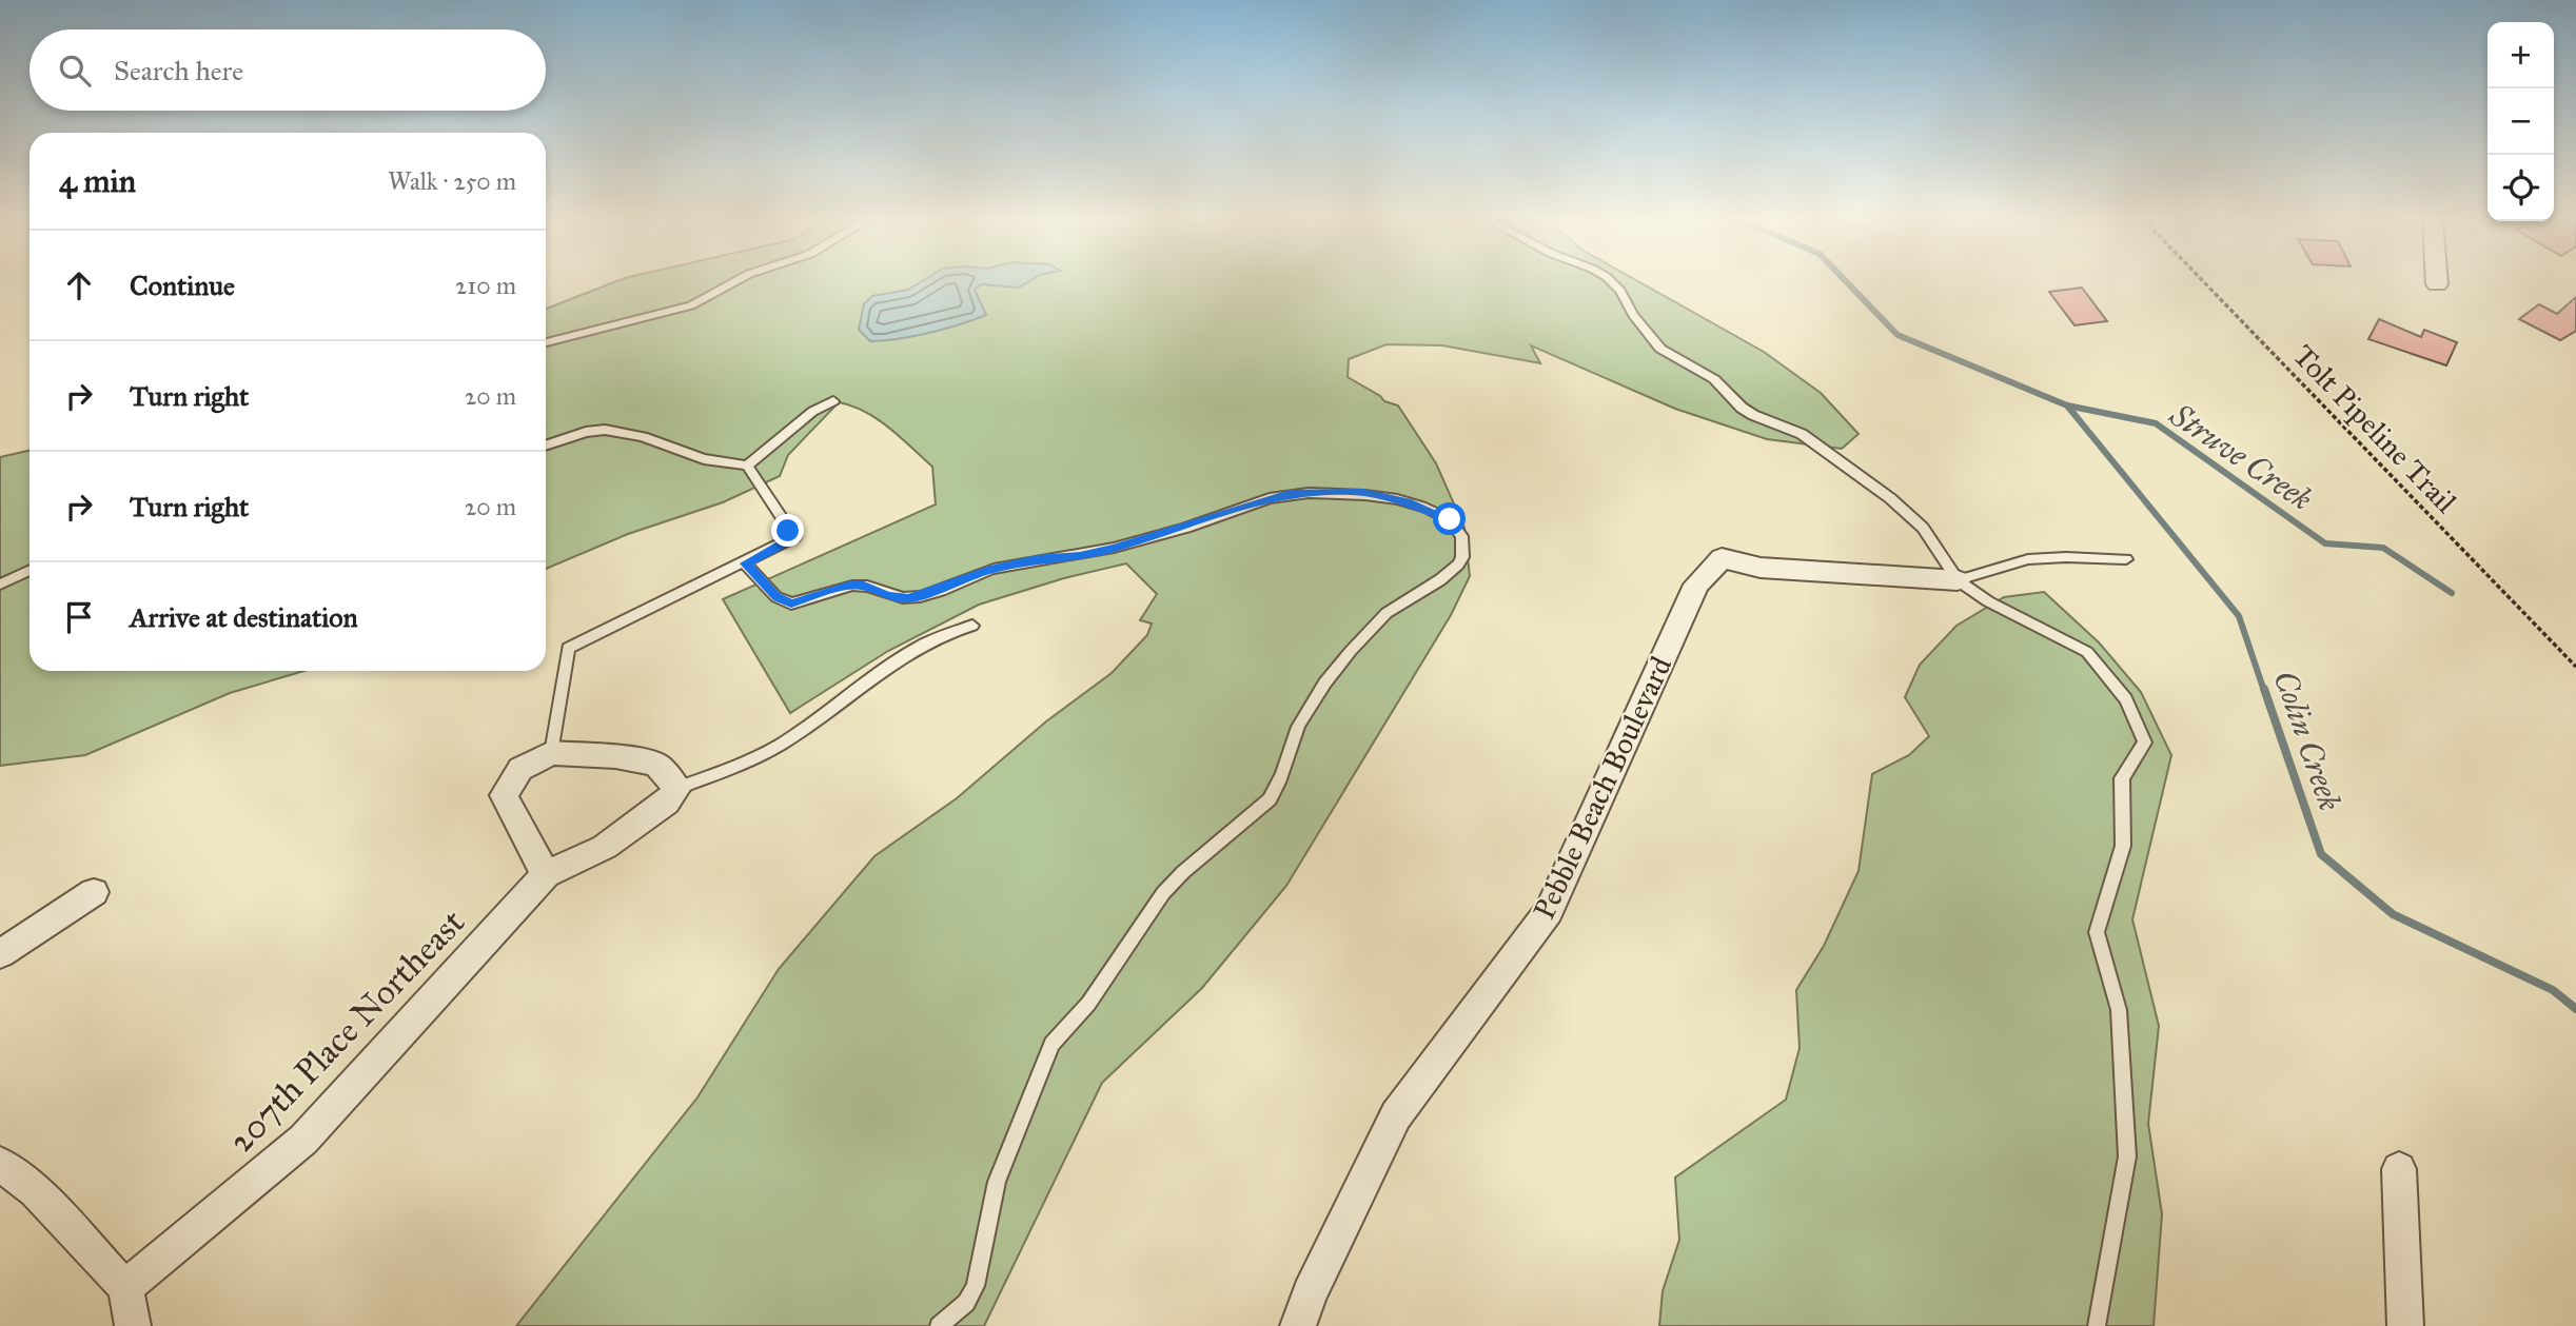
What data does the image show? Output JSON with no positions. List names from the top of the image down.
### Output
{
  "streets": {
    "street": ["Pebble Beach Boulevard", "207th Place Northeast"],
    "path": ["Tolt Pipeline Trail"]
  },
  "water": ["Struve Creek", "Colin Creek"],
  "page": {
    "map_buttons": ["+", "−"],
    "search": "Search here",
    "heading": ["4 min", "Walk · 250 m"],
    "list": [
      ["Continue", "210 m"],
      ["Turn right", "20 m"],
      ["Turn right", "20 m"],
      "Arrive at destination"
    ]
  }
}
